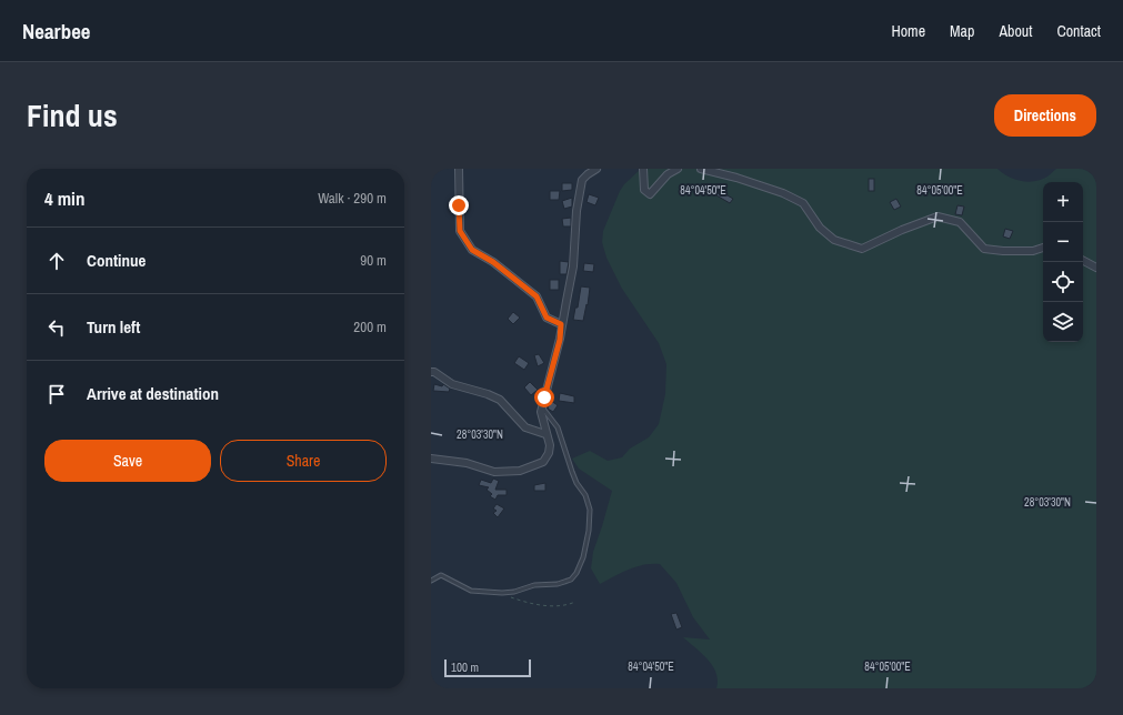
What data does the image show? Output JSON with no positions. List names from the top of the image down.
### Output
{
  "scale_bar": "100 m",
  "page": {
    "header": "Nearbee",
    "nav": [
      "Home",
      "Map",
      "About",
      "Contact"
    ],
    "title": "Find us",
    "buttons": [
      "Directions",
      ["Save", "Share"]
    ],
    "heading": ["4 min", "Walk · 290 m"],
    "map_buttons": ["+", "−"],
    "list": [
      ["Continue", "90 m"],
      ["Turn left", "200 m"],
      "Arrive at destination"
    ],
    "scale": "100 m"
  },
  "coordinates": ["84°04'50\"E", "84°05'00\"E", "28°03'30\"N"]
}
